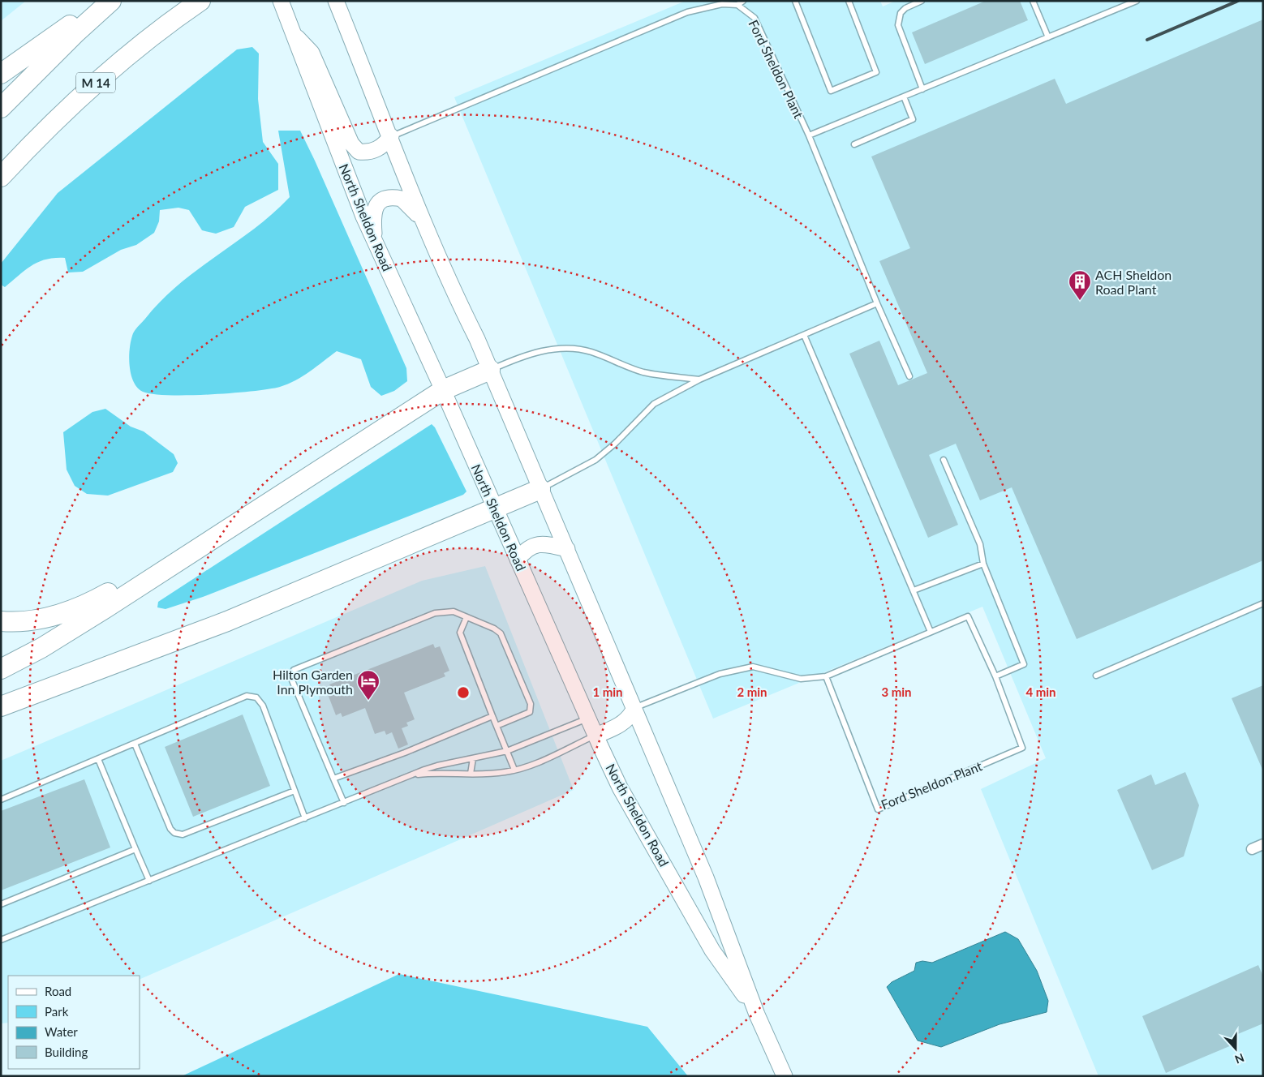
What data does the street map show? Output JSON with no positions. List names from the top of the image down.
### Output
{
  "streets": {
    "highway": ["M 14"],
    "main road": ["North Sheldon Road"],
    "lane": ["Ford Sheldon Plant"]
  },
  "crossings": [
    ["Ford Sheldon Plant", "North Sheldon Road"]
  ],
  "places": {
    "building": ["ACH Sheldon Road Plant"],
    "hotel": ["Hilton Garden Inn Plymouth"]
  },
  "legend": [
    "Road",
    "Park",
    "Water",
    "Building"
  ],
  "north": "bottom",
  "rings": [
    "1 min",
    "2 min",
    "3 min",
    "4 min"
  ]
}
